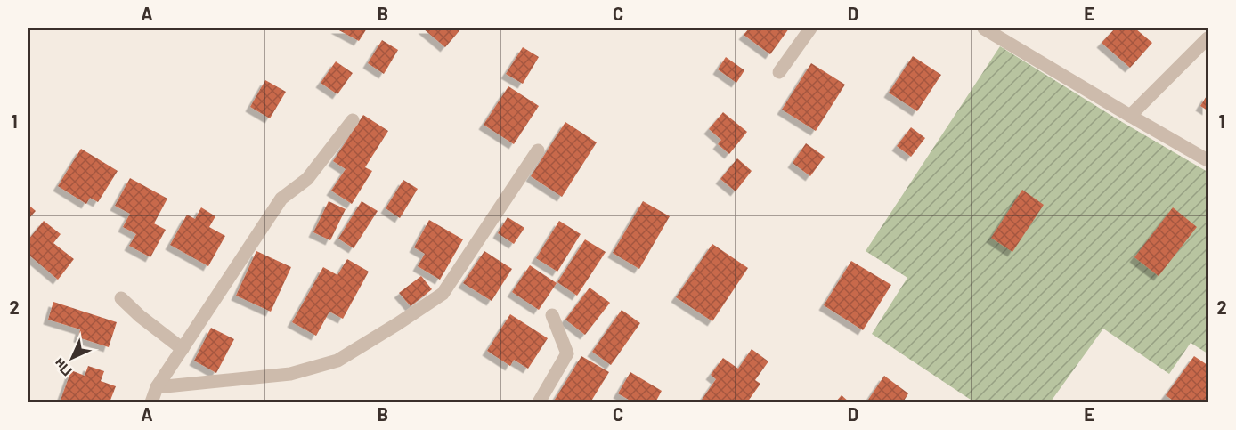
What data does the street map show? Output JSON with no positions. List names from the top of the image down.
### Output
{
  "north": "bottom left",
  "grid": {
    "columns": [
      "A",
      "B",
      "C",
      "D",
      "E"
    ],
    "rows": ["1", "2"]
  }
}
